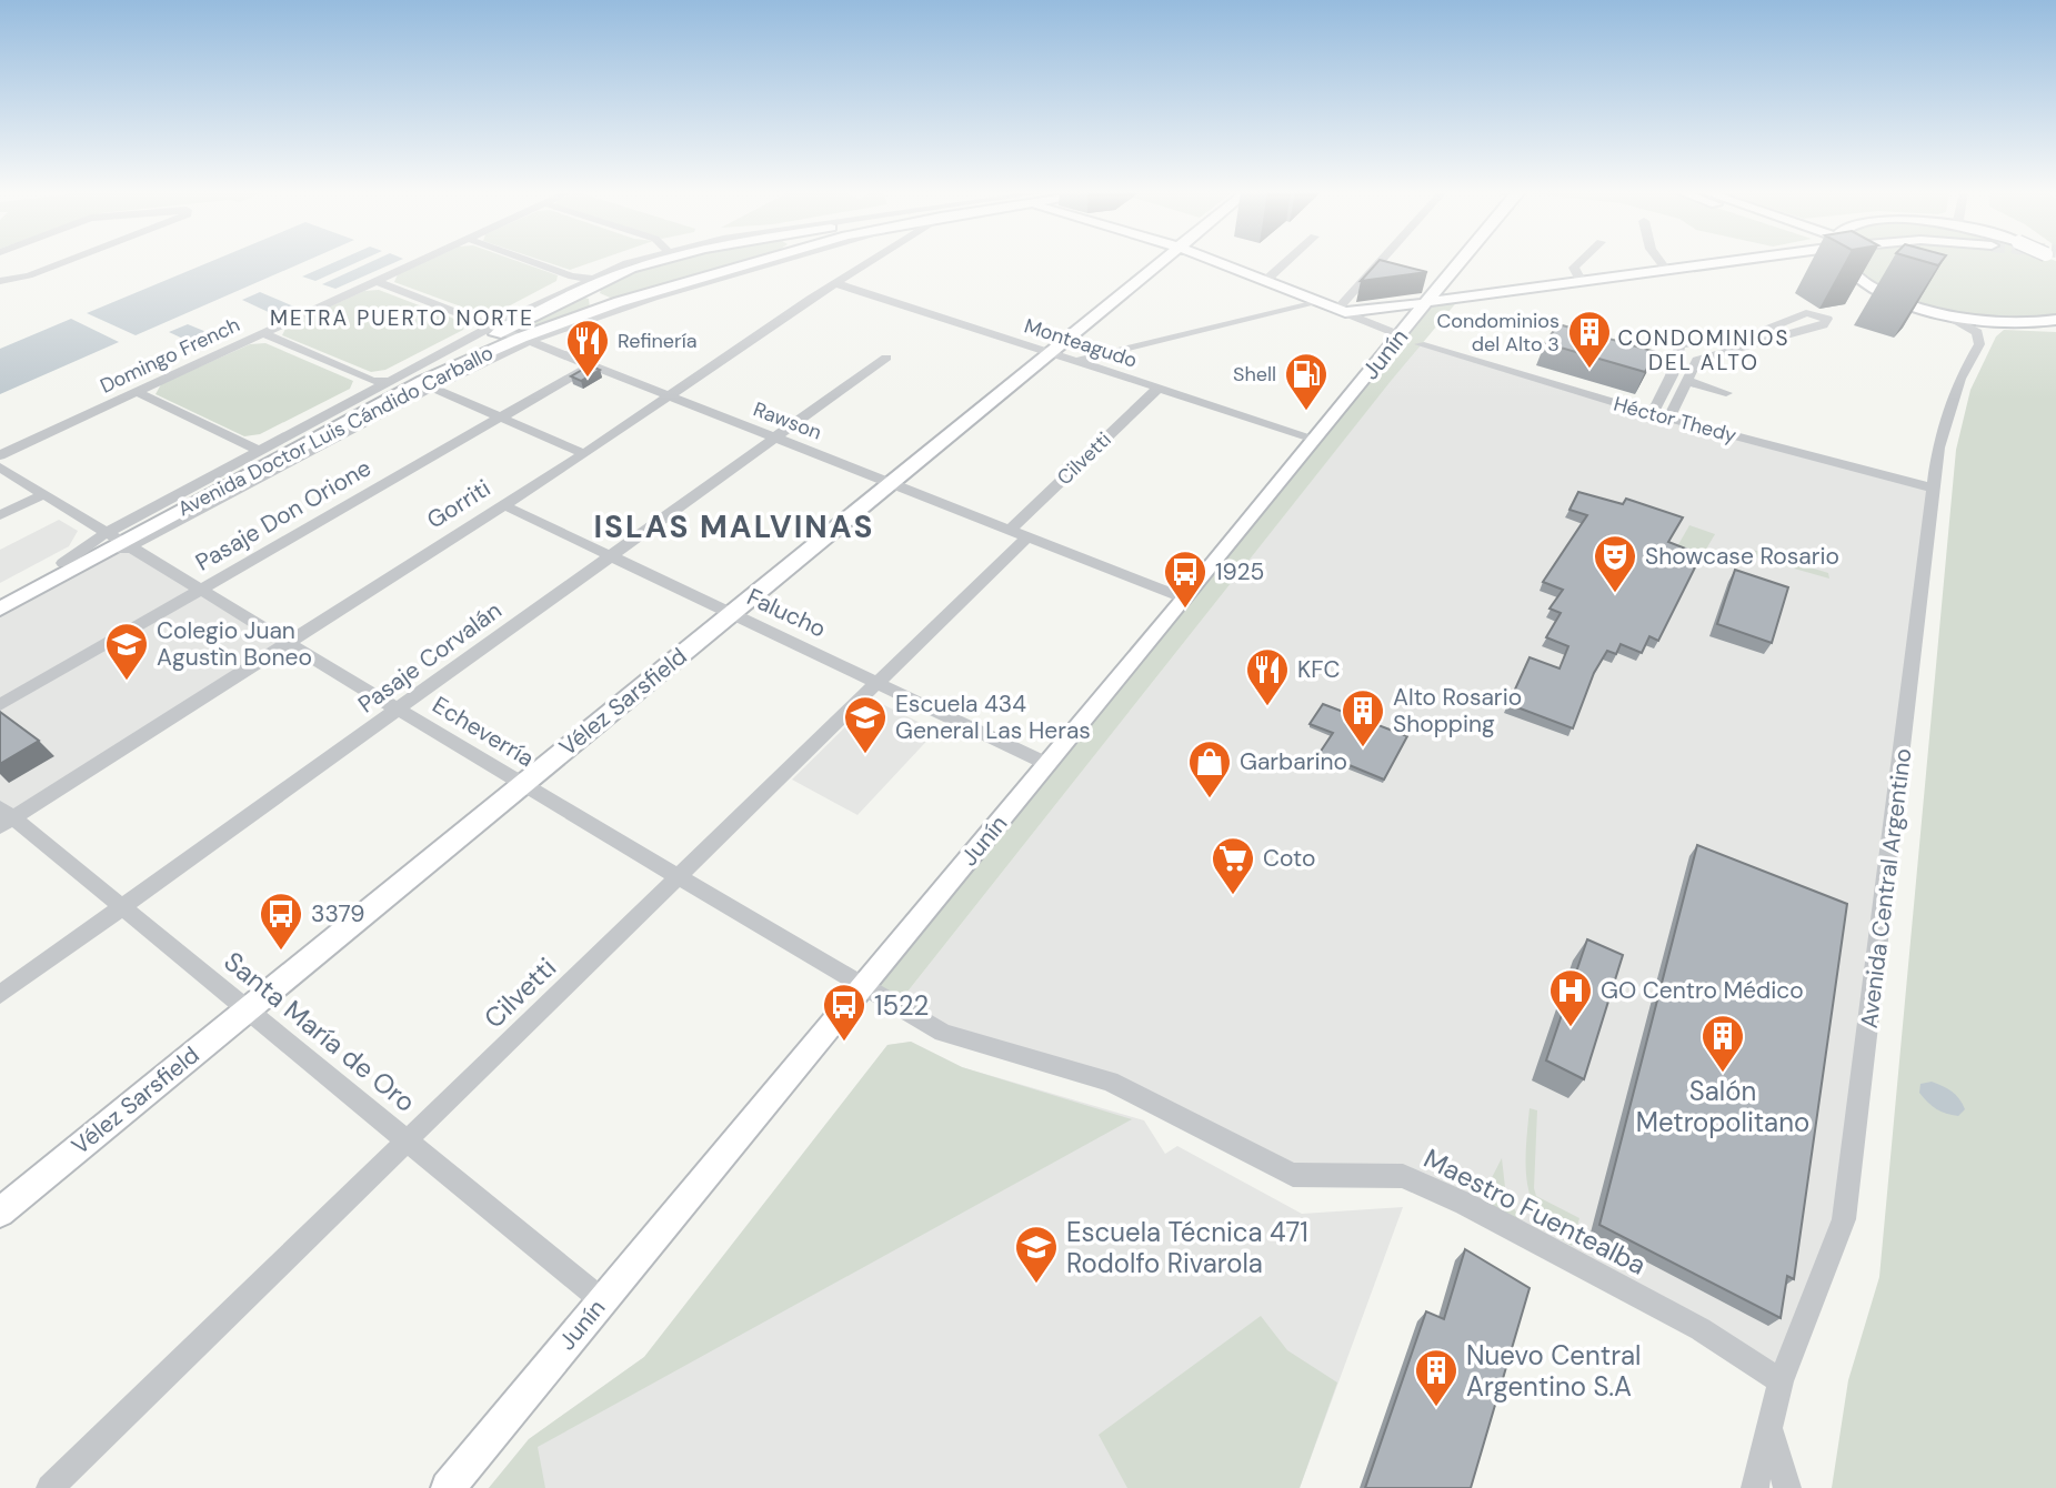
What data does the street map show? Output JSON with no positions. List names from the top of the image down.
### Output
{
  "streets": {
    "main road": ["Junín", "Avenida Doctor Luis Cándido Carballo", "Vélez Sarsfield"],
    "street": [
      "Monteagudo",
      "Domingo French",
      "Héctor Thedy",
      "Rawson",
      "Cilvetti",
      "Gorriti",
      "Pasaje Don Orione",
      "Falucho",
      "Pasaje Corvalán",
      "Echeverría",
      "Avenida Central Argentino",
      "Santa María de Oro",
      "Maestro Fuentealba"
    ]
  },
  "crossings": [
    ["Monteagudo", "Junín"],
    ["Monteagudo", "Cilvetti"],
    ["Monteagudo", "Gorriti"],
    ["Monteagudo", "Vélez Sarsfield"],
    ["Junín", "Rawson"],
    ["Junín", "Falucho"],
    ["Junín", "Echeverría"],
    ["Junín", "Santa María de Oro"],
    ["Junín", "Maestro Fuentealba"],
    ["Domingo French", "Rawson"],
    ["Héctor Thedy", "Avenida Central Argentino"],
    ["Rawson", "Avenida Doctor Luis Cándido Carballo"],
    ["Rawson", "Cilvetti"],
    ["Rawson", "Gorriti"],
    ["Rawson", "Pasaje Don Orione"],
    ["Rawson", "Pasaje Corvalán"],
    ["Rawson", "Vélez Sarsfield"],
    ["Avenida Doctor Luis Cándido Carballo", "Echeverría"],
    ["Cilvetti", "Falucho"],
    ["Cilvetti", "Echeverría"],
    ["Cilvetti", "Santa María de Oro"],
    ["Gorriti", "Falucho"],
    ["Gorriti", "Echeverría"],
    ["Gorriti", "Santa María de Oro"],
    ["Pasaje Don Orione", "Echeverría"],
    ["Falucho", "Pasaje Corvalán"],
    ["Falucho", "Vélez Sarsfield"],
    ["Pasaje Corvalán", "Echeverría"],
    ["Pasaje Corvalán", "Santa María de Oro"],
    ["Vélez Sarsfield", "Echeverría"],
    ["Vélez Sarsfield", "Santa María de Oro"],
    ["Echeverría", "Maestro Fuentealba"],
    ["Avenida Central Argentino", "Maestro Fuentealba"]
  ],
  "districts": ["METRA PUERTO NORTE", "CONDOMINIOS DEL ALTO", "ISLAS MALVINAS"],
  "places": {
    "building": [
      "Condominios del Alto 3",
      "Alto Rosario Shopping",
      "Salón Metropolitano",
      "Nuevo Central Argentino S.A"
    ],
    "restaurant": ["Refinería", "KFC"],
    "fuel station": ["Shell"],
    "theatre": ["Showcase Rosario"],
    "bus stop": ["1925", "3379", "1522"],
    "school or university": ["Colegio Juan Agustìn Boneo", "Escuela 434 General Las Heras", "Escuela Técnica 471 Rodolfo Rivarola"],
    "shop": ["Garbarino"],
    "supermarket": ["Coto"],
    "hospital": ["GO Centro Médico"]
  }
}
